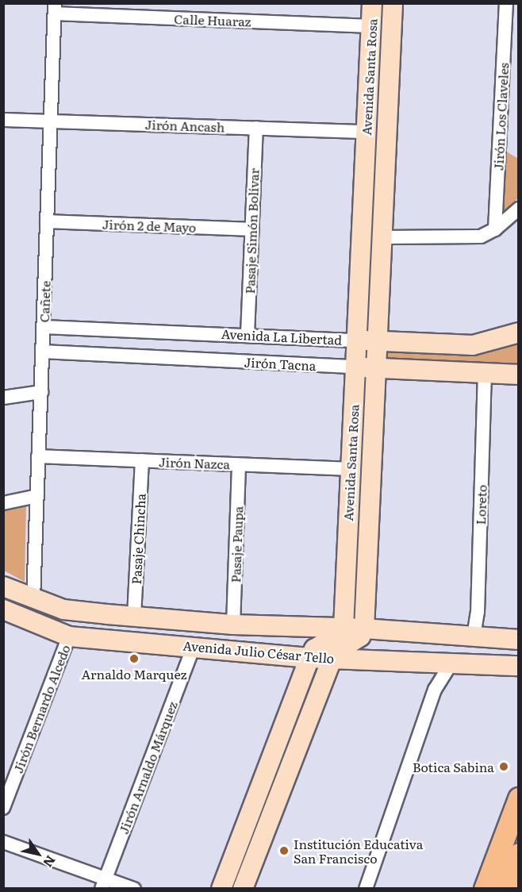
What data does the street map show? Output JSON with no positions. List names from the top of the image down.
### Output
{
  "streets": {
    "street": [
      "Calle Huaraz",
      "Avenida Santa Rosa",
      "Jirón Los Claveles",
      "Jirón Ancash",
      "Jirón 2 de Mayo",
      "Pasaje Simón Bolívar",
      "Cañete",
      "Avenida La Libertad",
      "Jirón Tacna",
      "Jirón Nazca",
      "Loreto",
      "Pasaje Chincha",
      "Pasaje Paupa",
      "Avenida Julio César Tello",
      "Jirón Bernardo Alcedo",
      "Jirón Arnaldo Márquez"
    ]
  },
  "crossings": [
    ["Calle Huaraz", "Avenida Santa Rosa"],
    ["Calle Huaraz", "Cañete"],
    ["Avenida Santa Rosa", "Jirón Ancash"],
    ["Avenida Santa Rosa", "Avenida La Libertad"],
    ["Avenida Santa Rosa", "Jirón Tacna"],
    ["Avenida Santa Rosa", "Jirón Nazca"],
    ["Avenida Santa Rosa", "Avenida Julio César Tello"],
    ["Jirón Ancash", "Pasaje Simón Bolívar"],
    ["Jirón Ancash", "Cañete"],
    ["Jirón 2 de Mayo", "Pasaje Simón Bolívar"],
    ["Jirón 2 de Mayo", "Cañete"],
    ["Pasaje Simón Bolívar", "Avenida La Libertad"],
    ["Cañete", "Avenida La Libertad"],
    ["Cañete", "Jirón Tacna"],
    ["Cañete", "Jirón Nazca"],
    ["Cañete", "Avenida Julio César Tello"],
    ["Jirón Tacna", "Loreto"],
    ["Jirón Nazca", "Pasaje Chincha"],
    ["Jirón Nazca", "Pasaje Paupa"],
    ["Loreto", "Avenida Julio César Tello"],
    ["Pasaje Chincha", "Avenida Julio César Tello"],
    ["Pasaje Paupa", "Avenida Julio César Tello"],
    ["Avenida Julio César Tello", "Jirón Bernardo Alcedo"],
    ["Avenida Julio César Tello", "Jirón Arnaldo Márquez"]
  ],
  "places": ["Arnaldo Marquez", "Botica Sabina", "Institución Educativa San Francisco"],
  "north": "bottom right"
}
